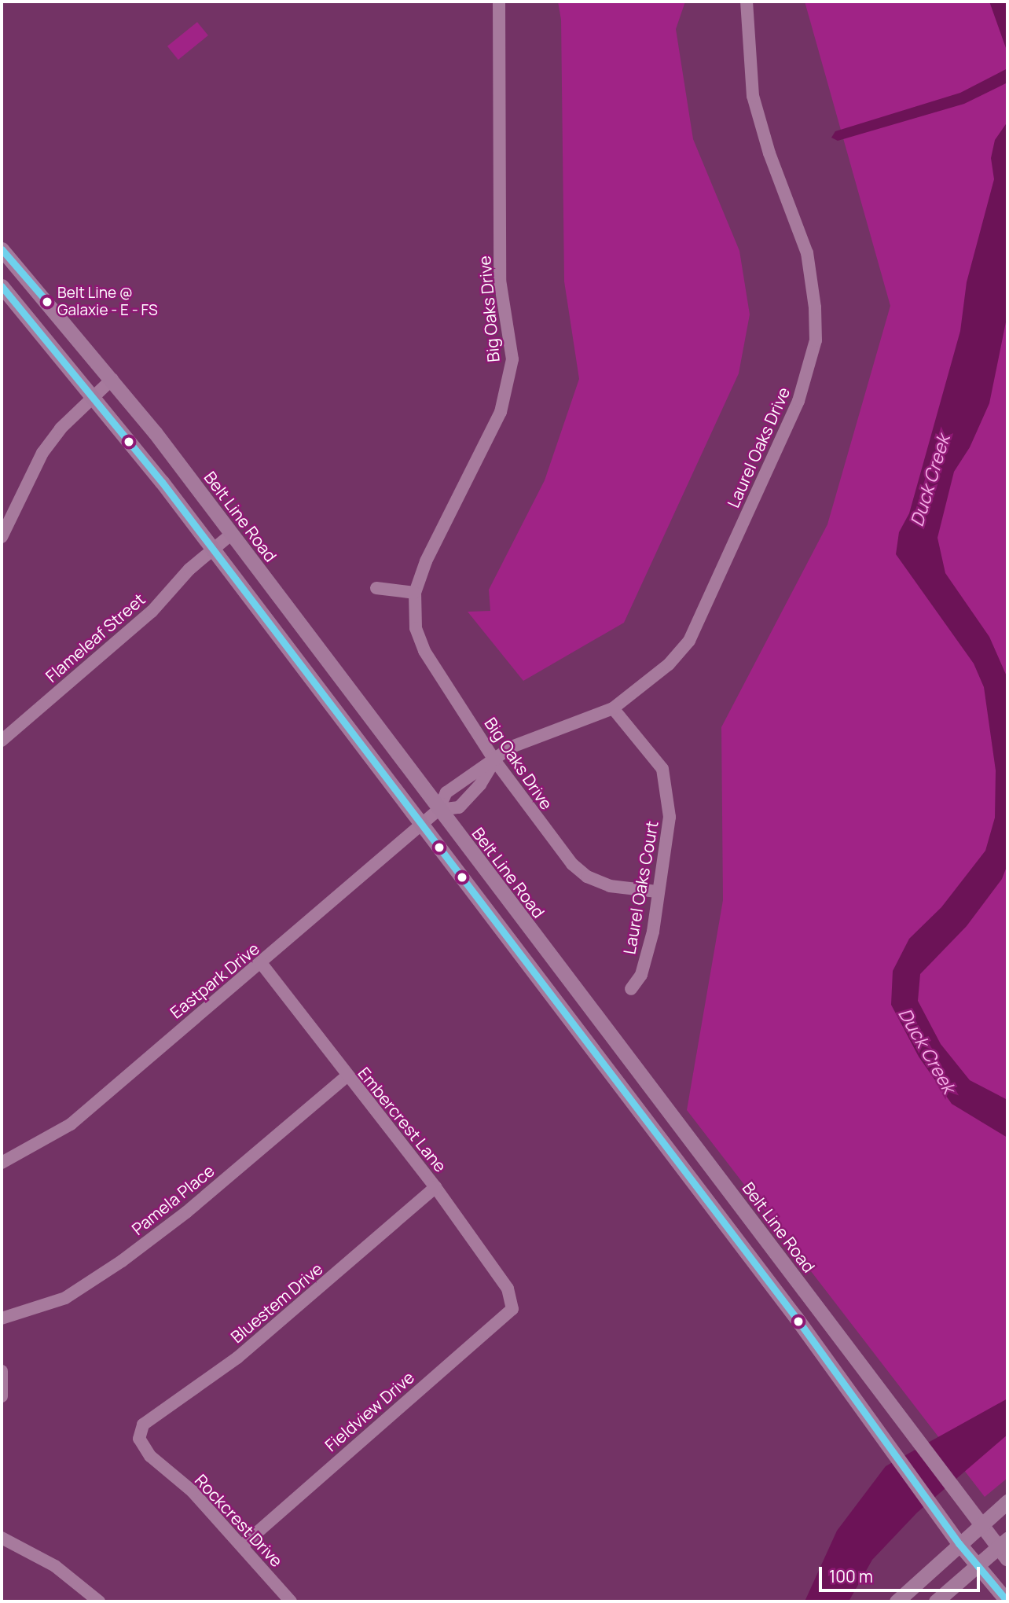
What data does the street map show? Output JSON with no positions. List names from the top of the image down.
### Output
{
  "streets": {
    "main road": ["Belt Line Road"],
    "street": [
      "Big Oaks Drive",
      "Laurel Oaks Drive",
      "Flameleaf Street",
      "Laurel Oaks Court",
      "Eastpark Drive",
      "Embercrest Lane",
      "Pamela Place",
      "Bluestem Drive",
      "Fieldview Drive",
      "Rockcrest Drive"
    ]
  },
  "crossings": [
    ["Big Oaks Drive", "Laurel Oaks Drive"],
    ["Big Oaks Drive", "Laurel Oaks Court"],
    ["Laurel Oaks Drive", "Belt Line Road"],
    ["Laurel Oaks Drive", "Laurel Oaks Court"],
    ["Laurel Oaks Drive", "Eastpark Drive"],
    ["Belt Line Road", "Flameleaf Street"],
    ["Belt Line Road", "Eastpark Drive"],
    ["Eastpark Drive", "Embercrest Lane"],
    ["Embercrest Lane", "Pamela Place"],
    ["Embercrest Lane", "Bluestem Drive"],
    ["Embercrest Lane", "Fieldview Drive"],
    ["Bluestem Drive", "Rockcrest Drive"],
    ["Fieldview Drive", "Rockcrest Drive"]
  ],
  "water": ["Duck Creek"],
  "places": ["Belt Line @ Galaxie - E - FS"],
  "scale_bar": "100 m"
}
